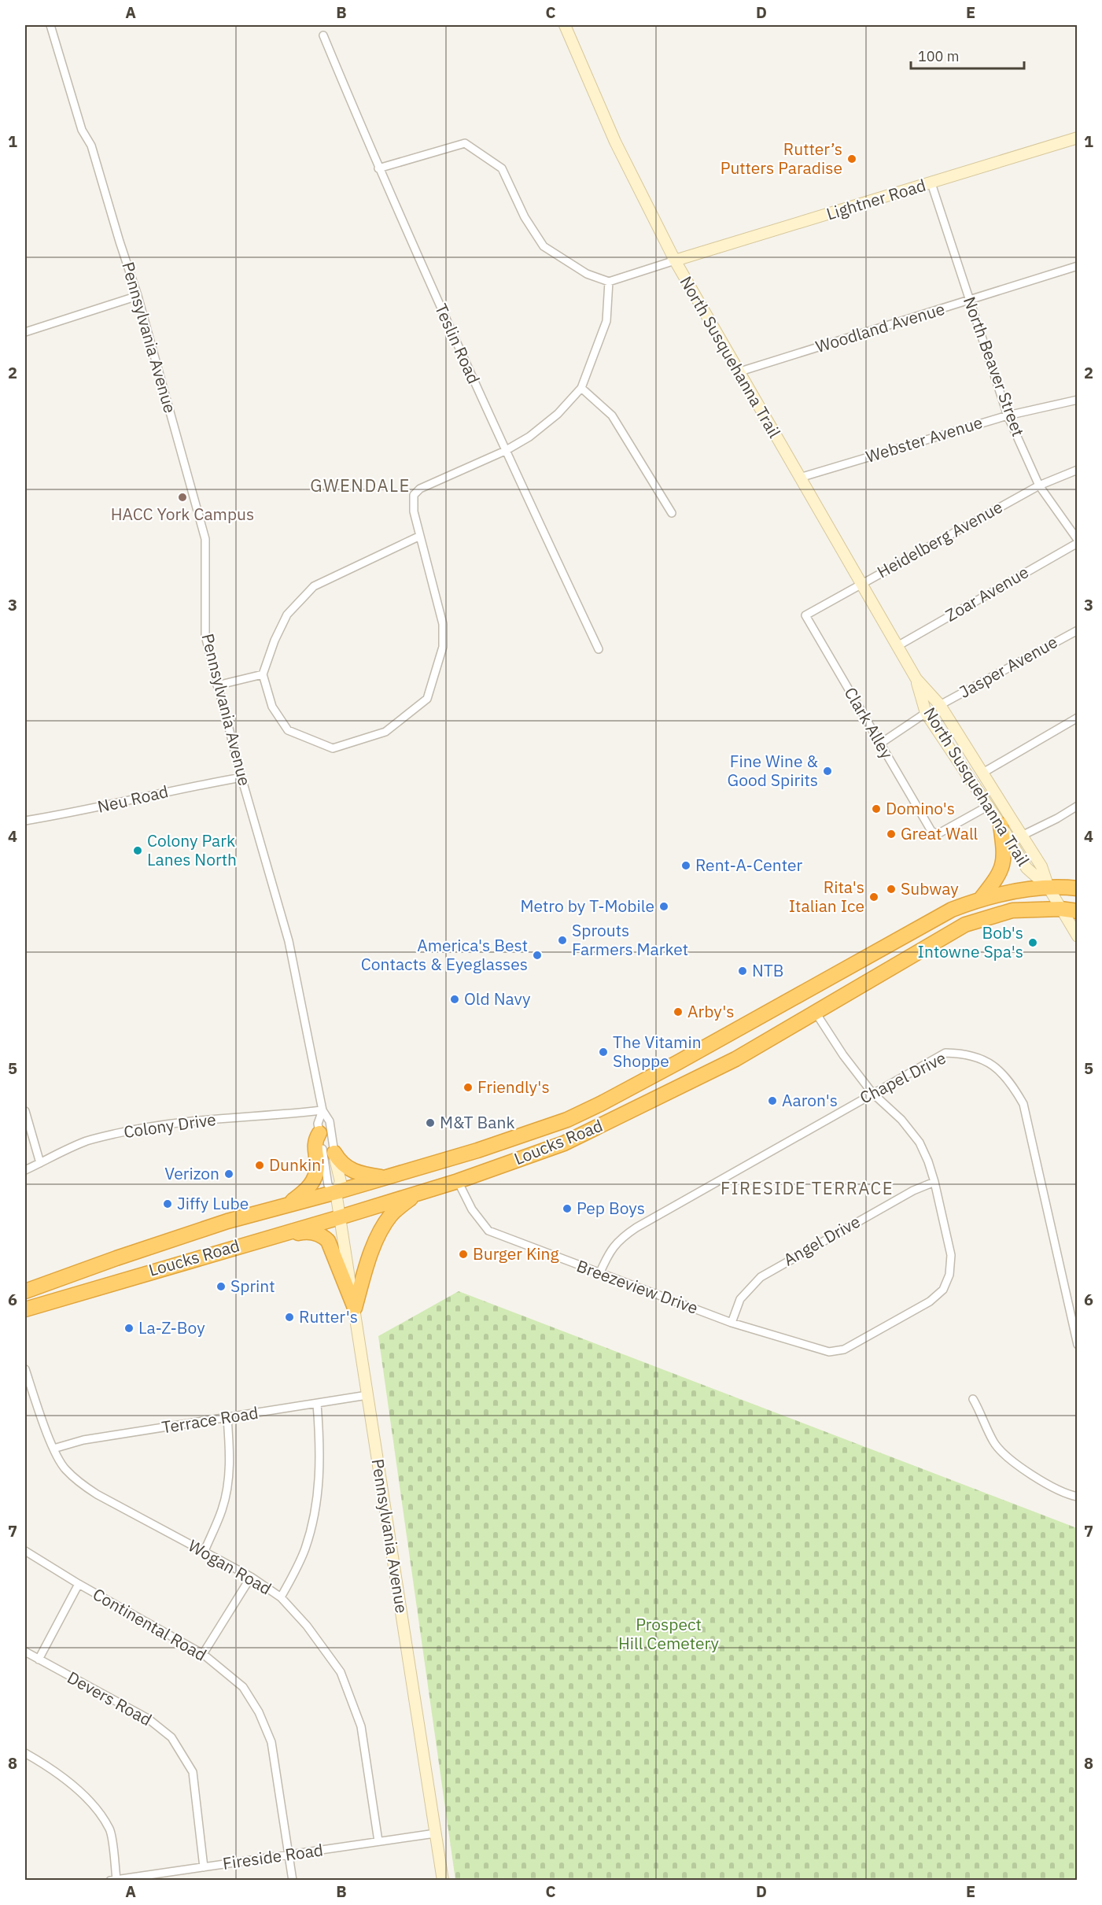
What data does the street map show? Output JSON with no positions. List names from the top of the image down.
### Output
{
  "streets": {
    "highway": ["Loucks Road"],
    "main road": ["Lightner Road", "Pennsylvania Avenue", "North Susquehanna Trail"],
    "street": [
      "Woodland Avenue",
      "Teslin Road",
      "North Beaver Street",
      "Webster Avenue",
      "Heidelberg Avenue",
      "Zoar Avenue",
      "Jasper Avenue",
      "Clark Alley",
      "Neu Road",
      "Chapel Drive",
      "Colony Drive",
      "Angel Drive",
      "Breezeview Drive",
      "Terrace Road",
      "Wogan Road",
      "Continental Road",
      "Devers Road",
      "Fireside Road"
    ]
  },
  "crossings": [
    ["Lightner Road", "North Susquehanna Trail"],
    ["Lightner Road", "North Beaver Street"],
    ["Woodland Avenue", "North Susquehanna Trail"],
    ["Woodland Avenue", "North Beaver Street"],
    ["Pennsylvania Avenue", "Neu Road"],
    ["Pennsylvania Avenue", "Colony Drive"],
    ["Pennsylvania Avenue", "Loucks Road"],
    ["Pennsylvania Avenue", "Terrace Road"],
    ["Pennsylvania Avenue", "Fireside Road"],
    ["North Susquehanna Trail", "Webster Avenue"],
    ["North Susquehanna Trail", "Heidelberg Avenue"],
    ["North Susquehanna Trail", "Zoar Avenue"],
    ["North Susquehanna Trail", "Jasper Avenue"],
    ["North Susquehanna Trail", "Clark Alley"],
    ["North Susquehanna Trail", "Loucks Road"],
    ["North Beaver Street", "Webster Avenue"],
    ["North Beaver Street", "Heidelberg Avenue"],
    ["North Beaver Street", "Zoar Avenue"],
    ["Heidelberg Avenue", "Clark Alley"],
    ["Chapel Drive", "Breezeview Drive"],
    ["Loucks Road", "Breezeview Drive"],
    ["Angel Drive", "Breezeview Drive"],
    ["Terrace Road", "Wogan Road"],
    ["Wogan Road", "Fireside Road"],
    ["Continental Road", "Fireside Road"],
    ["Devers Road", "Fireside Road"]
  ],
  "districts": ["GWENDALE", "FIRESIDE TERRACE"],
  "parks": ["Prospect Hill Cemetery"],
  "places": [
    "Rutter’s Putters Paradise",
    "HACC York Campus",
    "Fine Wine & Good Spirits",
    "Domino's",
    "Great Wall",
    "Colony Park Lanes North",
    "Rent-A-Center",
    "Subway",
    "Rita's Italian Ice",
    "Metro by T-Mobile",
    "Sprouts Farmers Market",
    "Bob's Intowne Spa's",
    "America's Best Contacts & Eyeglasses",
    "NTB",
    "Old Navy",
    "Arby's",
    "The Vitamin Shoppe",
    "Friendly's",
    "Aaron's",
    "M&T Bank",
    "Dunkin'",
    "Verizon",
    "Jiffy Lube",
    "Pep Boys",
    "Burger King",
    "Sprint",
    "Rutter's",
    "La-Z-Boy"
  ],
  "scale_bar": "100 m",
  "grid": {
    "columns": [
      "A",
      "B",
      "C",
      "D",
      "E"
    ],
    "rows": [
      "1",
      "2",
      "3",
      "4",
      "5",
      "6",
      "7",
      "8"
    ]
  }
}
